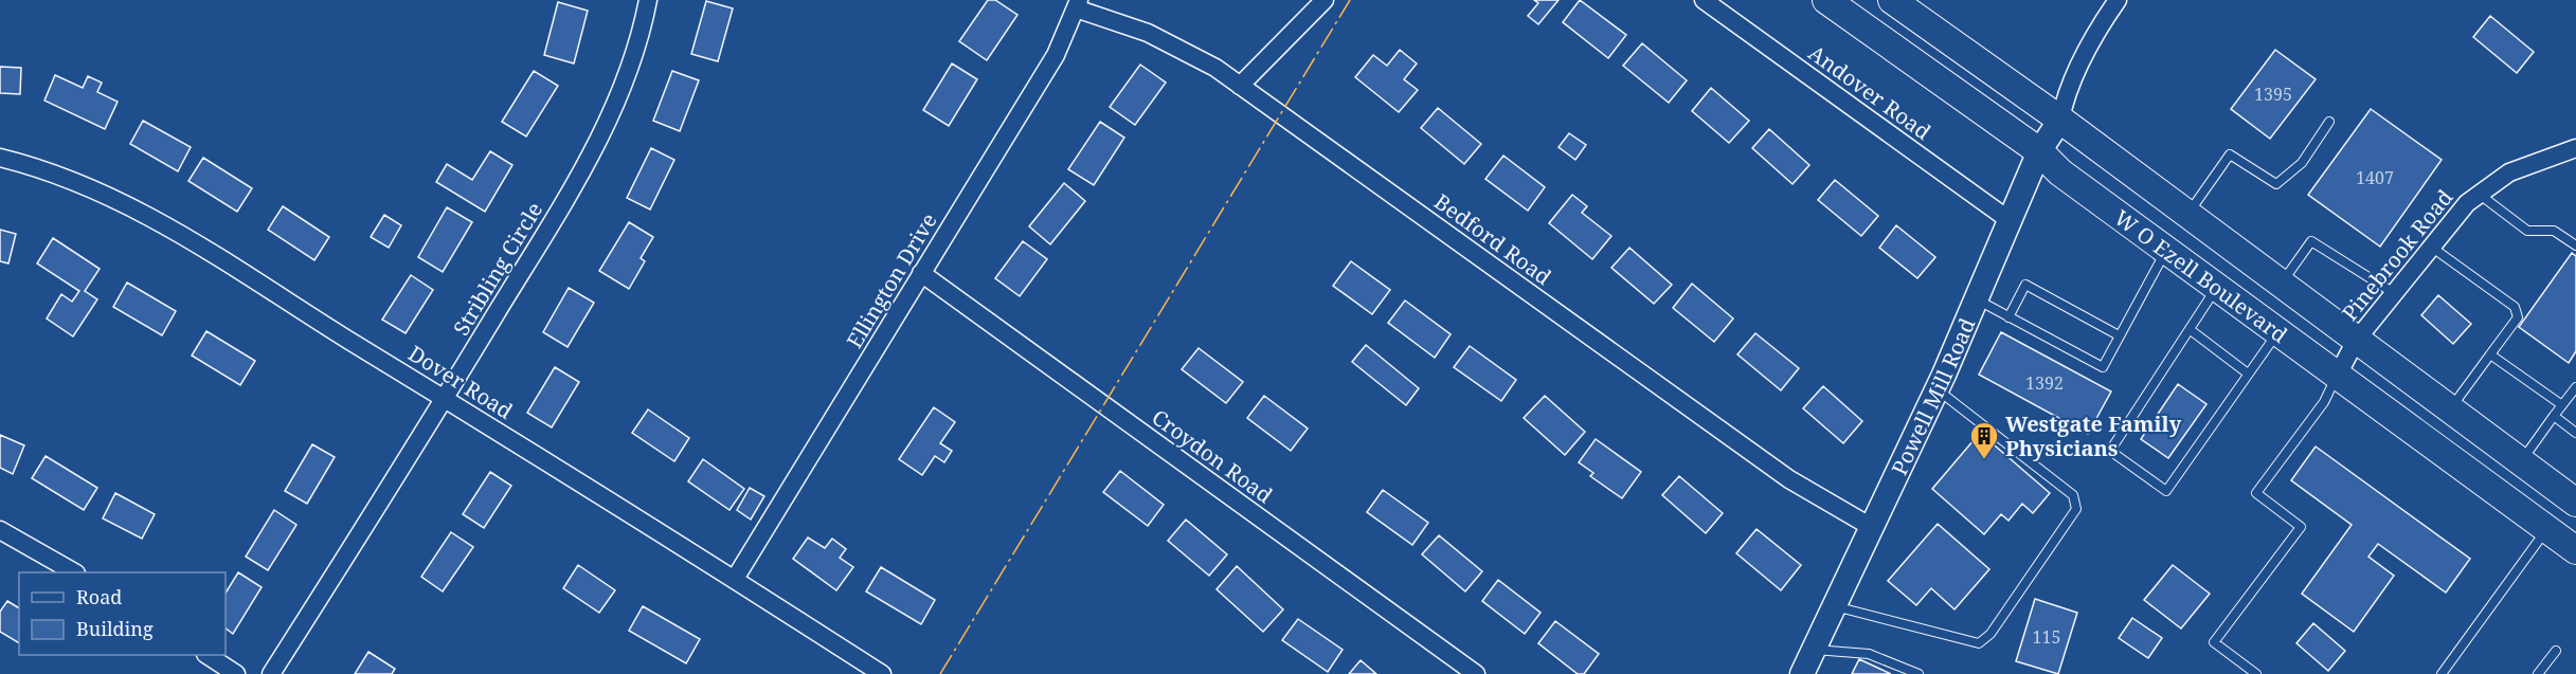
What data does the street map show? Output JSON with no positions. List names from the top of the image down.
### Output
{
  "streets": {
    "main road": ["W O Ezell Boulevard"],
    "street": [
      "Andover Road",
      "Bedford Road",
      "Pinebrook Road",
      "Stribling Circle",
      "Ellington Drive",
      "Dover Road",
      "Powell Mill Road",
      "Croydon Road"
    ]
  },
  "crossings": [
    ["Andover Road", "Powell Mill Road"],
    ["Bedford Road", "Ellington Drive"],
    ["Bedford Road", "Powell Mill Road"],
    ["Pinebrook Road", "W O Ezell Boulevard"],
    ["Stribling Circle", "Dover Road"],
    ["W O Ezell Boulevard", "Powell Mill Road"],
    ["Ellington Drive", "Dover Road"],
    ["Ellington Drive", "Croydon Road"]
  ],
  "places": {
    "building": ["Westgate Family Physicians"]
  },
  "house_numbers": [
    "1395",
    "1407",
    "1392",
    "115"
  ],
  "legend": ["Road", "Building"]
}
